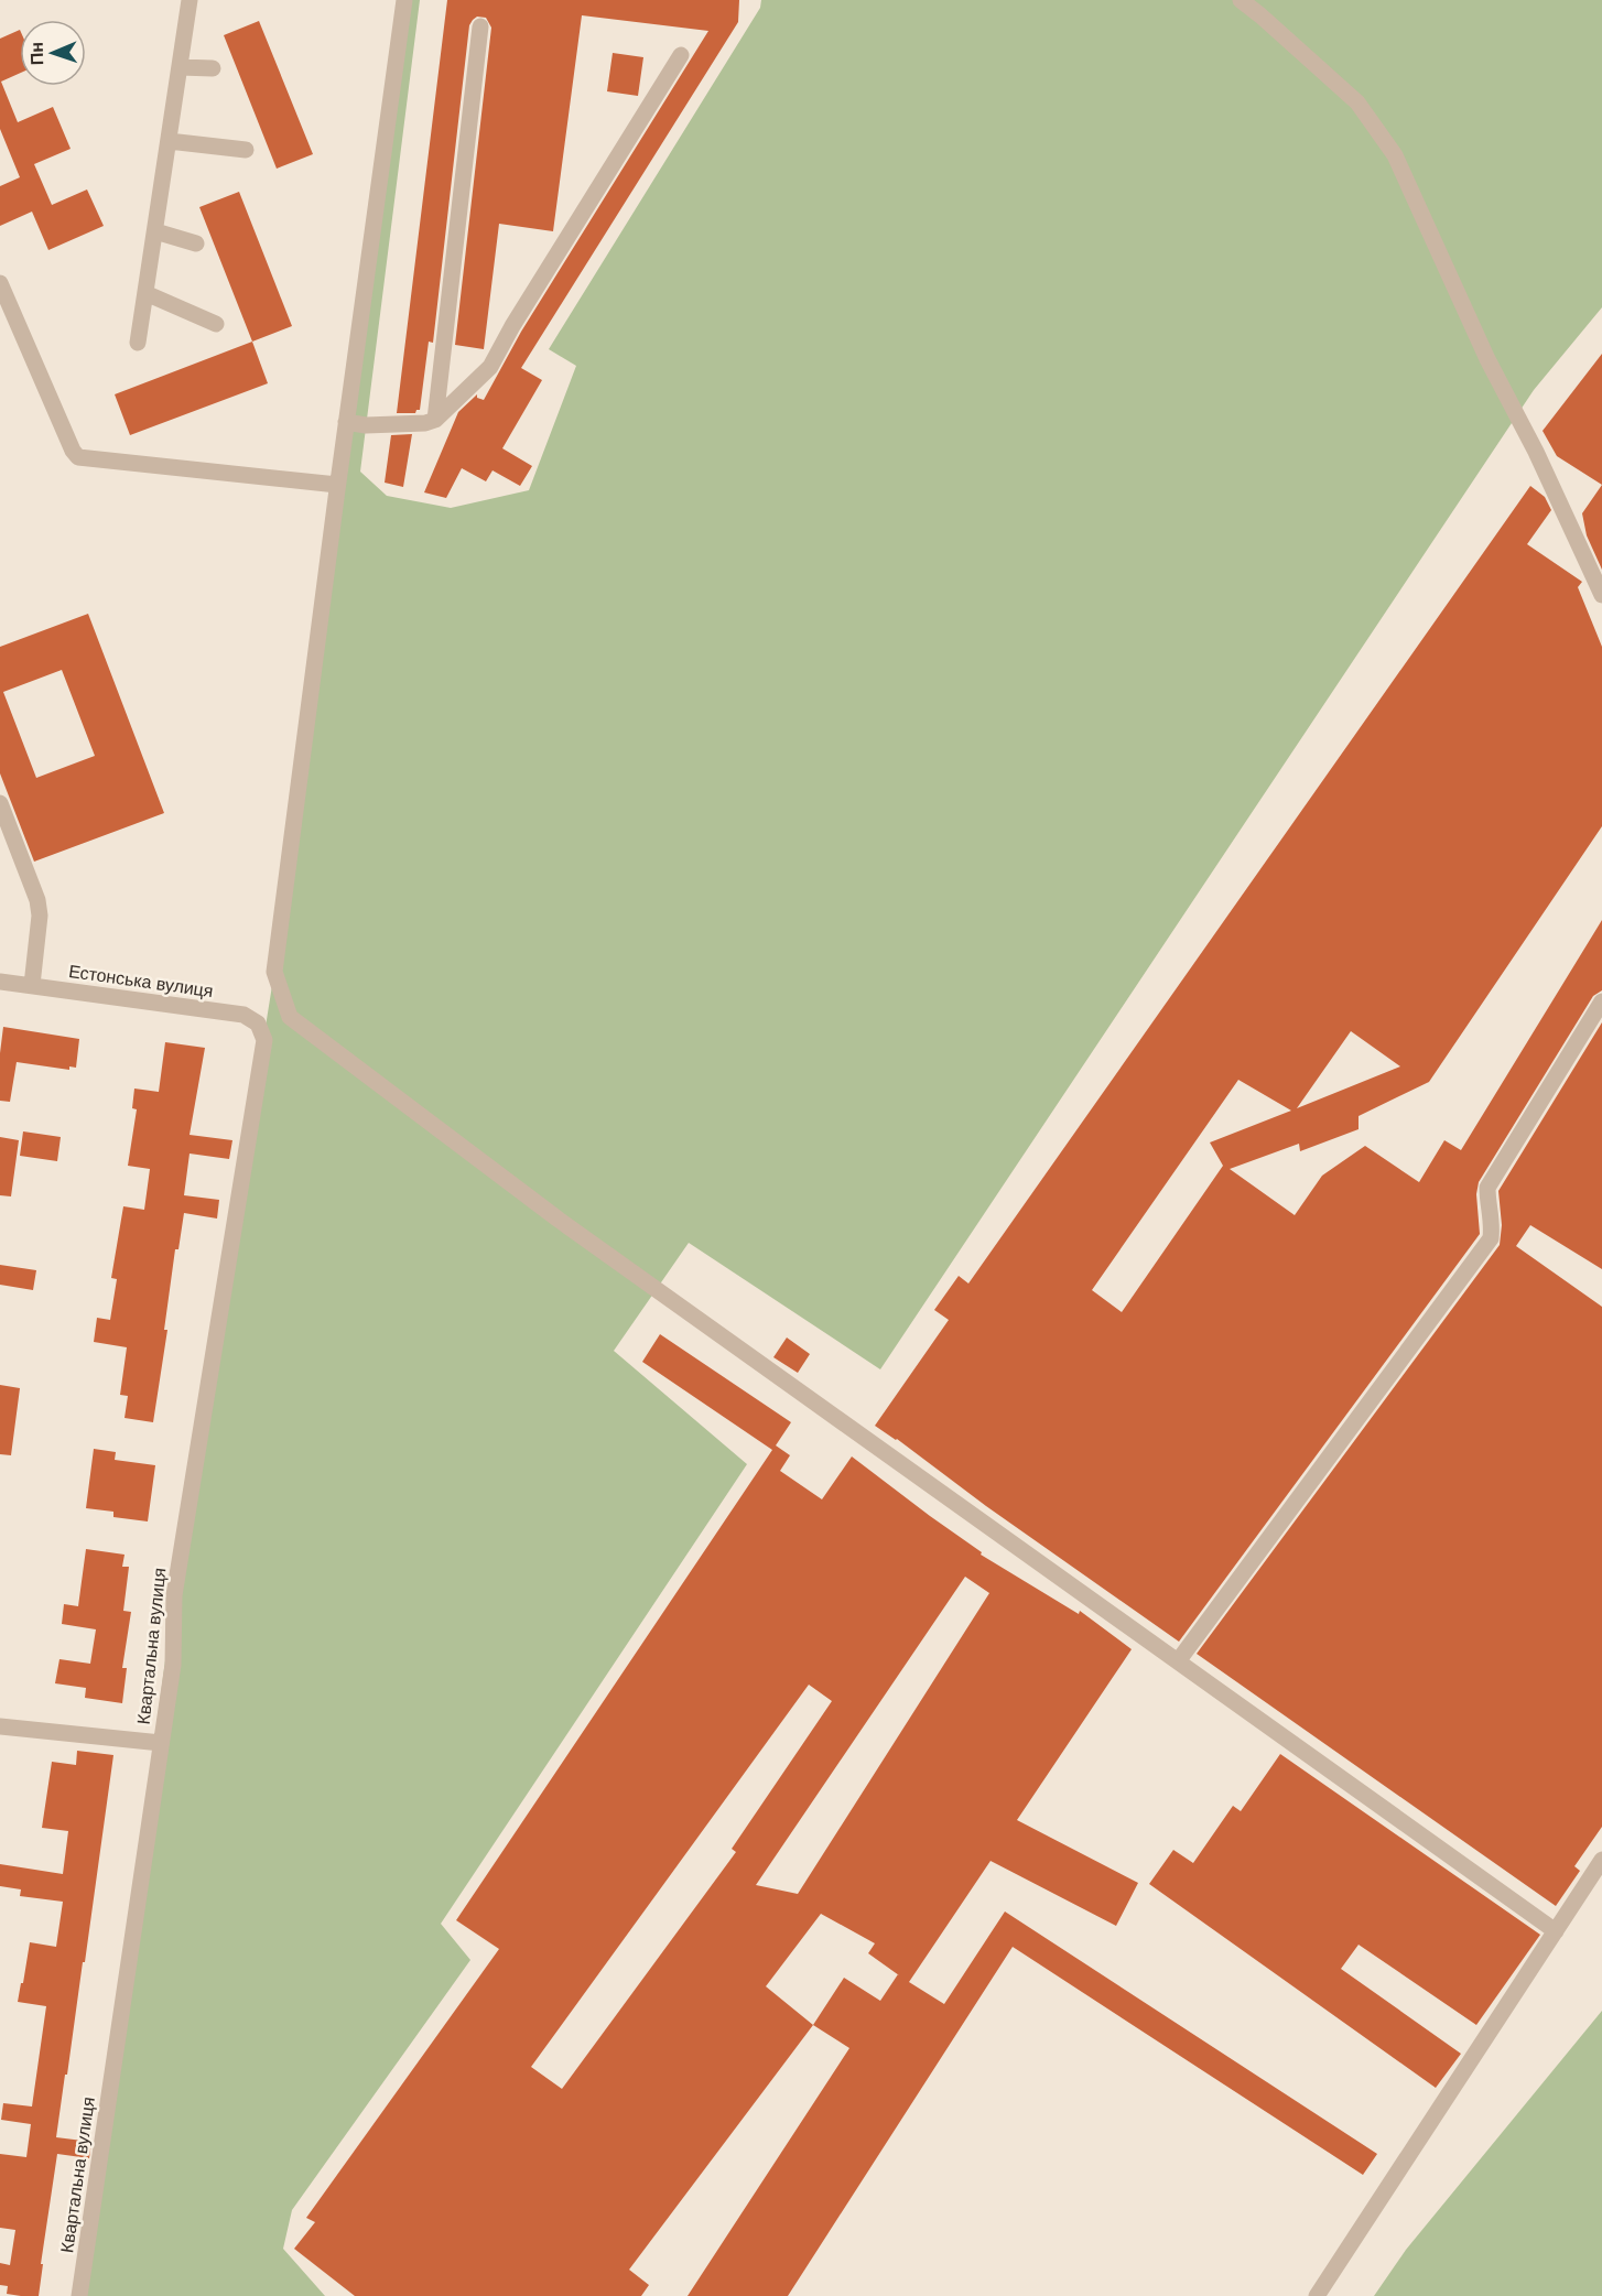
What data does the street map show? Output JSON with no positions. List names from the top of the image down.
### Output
{
  "streets": {
    "street": ["Естонська вулиця", "Квартальна вулиця"]
  },
  "crossings": [
    ["Естонська вулиця", "Квартальна вулиця"]
  ],
  "north": "left"
}
